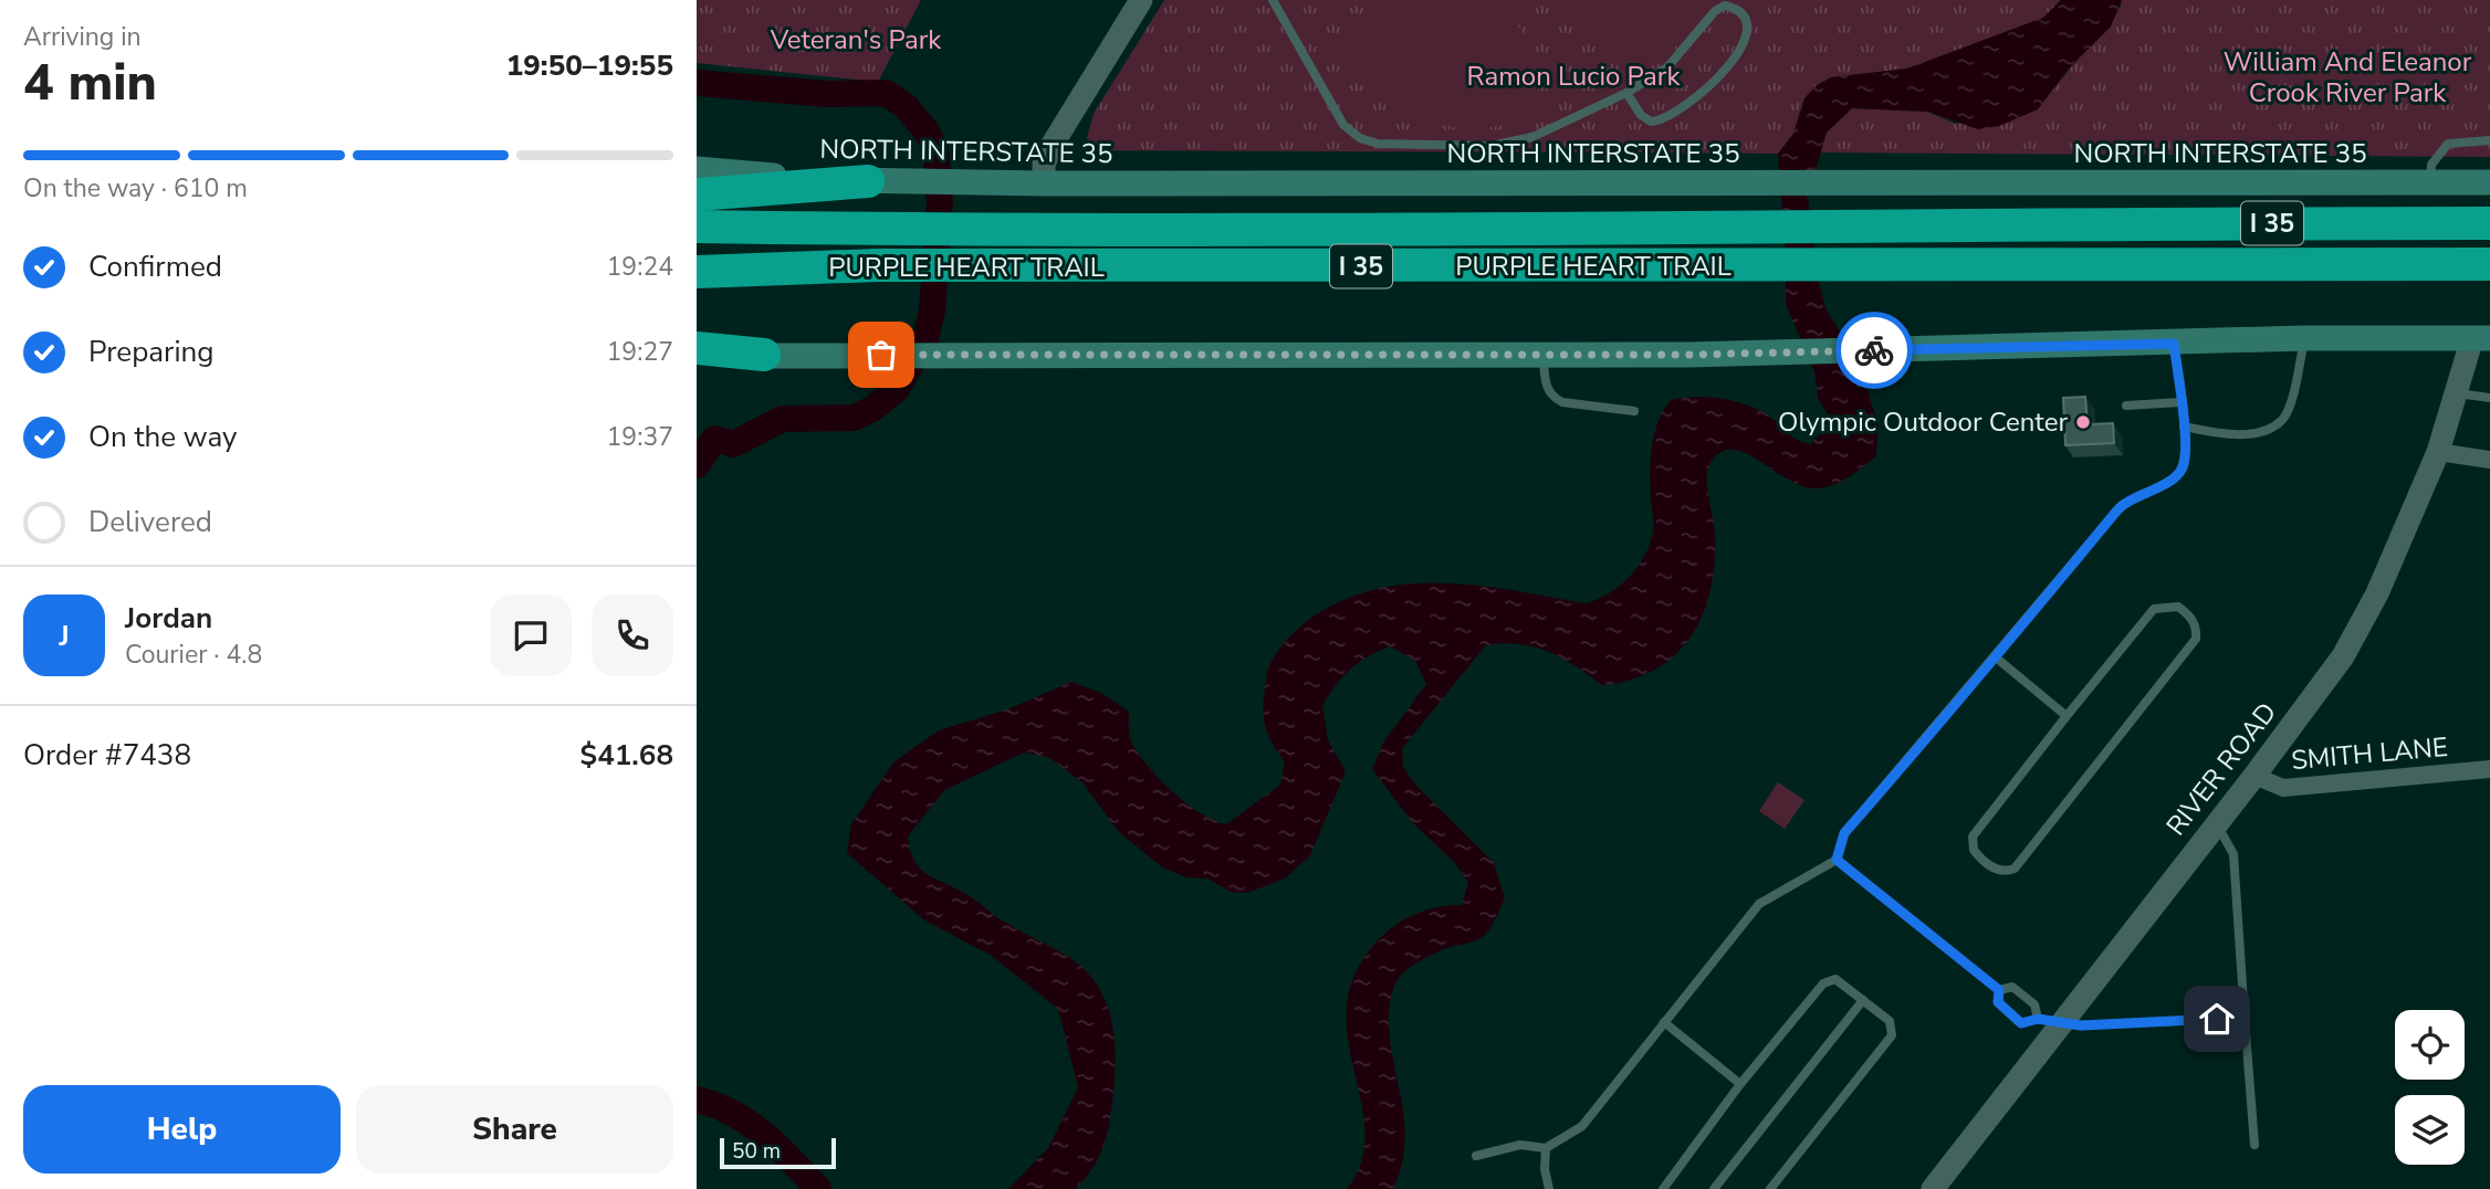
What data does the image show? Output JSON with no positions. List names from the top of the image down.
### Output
{
  "streets": {
    "highway": ["I 35", "PURPLE HEART TRAIL"],
    "main road": ["NORTH INTERSTATE 35"],
    "street": ["SMITH LANE", "RIVER ROAD"]
  },
  "crossings": [
    ["SMITH LANE", "RIVER ROAD"]
  ],
  "parks": ["Veteran's Park", "William And Eleanor Crook River Park", "Ramon Lucio Park"],
  "places": ["Olympic Outdoor Center"],
  "scale_bar": "50 m",
  "page": {
    "heading": ["4 min", "Arriving in", "19:50–19:55"],
    "panel": [
      "Jordan",
      "Courier · 4.8",
      "Order #7438",
      "$41.68"
    ],
    "bar": "On the way · 610 m",
    "list": [
      ["Confirmed", "19:24"],
      ["Preparing", "19:27"],
      ["On the way", "19:37"],
      "Delivered"
    ],
    "round": "J",
    "buttons": ["Help", "Share"],
    "scale": "50 m"
  }
}
